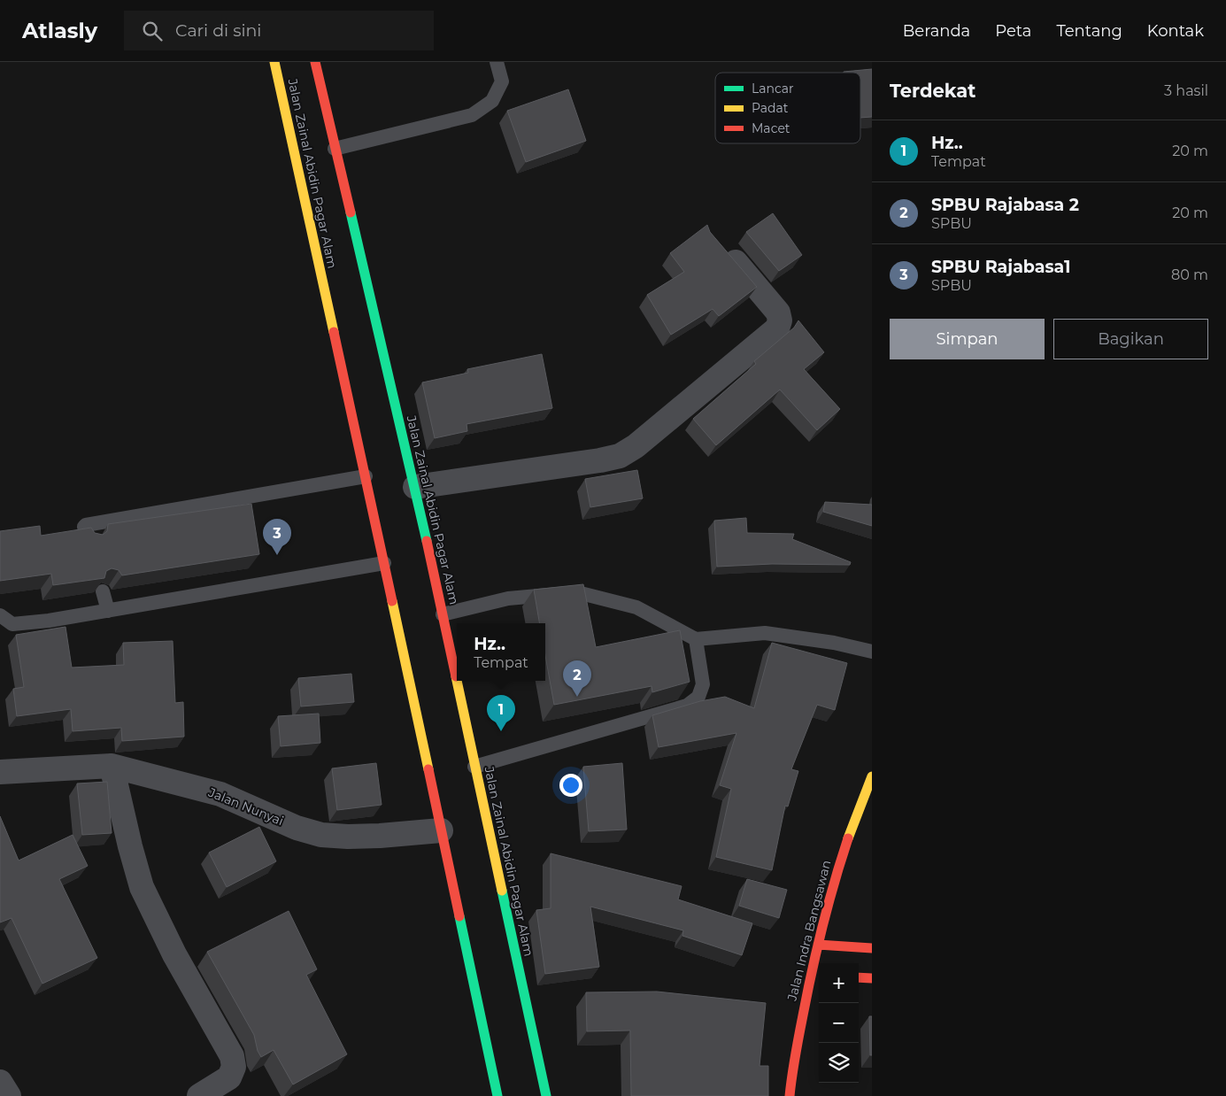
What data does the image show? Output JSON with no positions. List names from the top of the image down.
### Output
{
  "streets": {
    "main road": ["Jalan Zainal Abidin Pagar Alam", "Jalan Indra Bangsawan"],
    "street": ["Jalan Nunyai"]
  },
  "crossings": [
    ["Jalan Zainal Abidin Pagar Alam", "Jalan Nunyai"]
  ],
  "legend": ["Lancar", "Padat", "Macet"],
  "page": {
    "header": "Atlasly",
    "search": "Cari di sini",
    "nav": [
      "Beranda",
      "Peta",
      "Tentang",
      "Kontak"
    ],
    "heading": ["Terdekat", "3 hasil"],
    "list": [
      {
        "mark": "1",
        "name": "Hz..",
        "note": "Tempat",
        "value": "20 m"
      },
      {
        "mark": "2",
        "name": "SPBU Rajabasa 2",
        "note": "SPBU",
        "value": "20 m"
      },
      {
        "mark": "3",
        "name": "SPBU Rajabasa1",
        "note": "SPBU",
        "value": "80 m"
      }
    ],
    "buttons": ["Simpan", "Bagikan"],
    "pins": ["3", "2", "1"],
    "popup": ["Hz..", "Tempat"],
    "map_buttons": ["+", "−"]
  }
}
